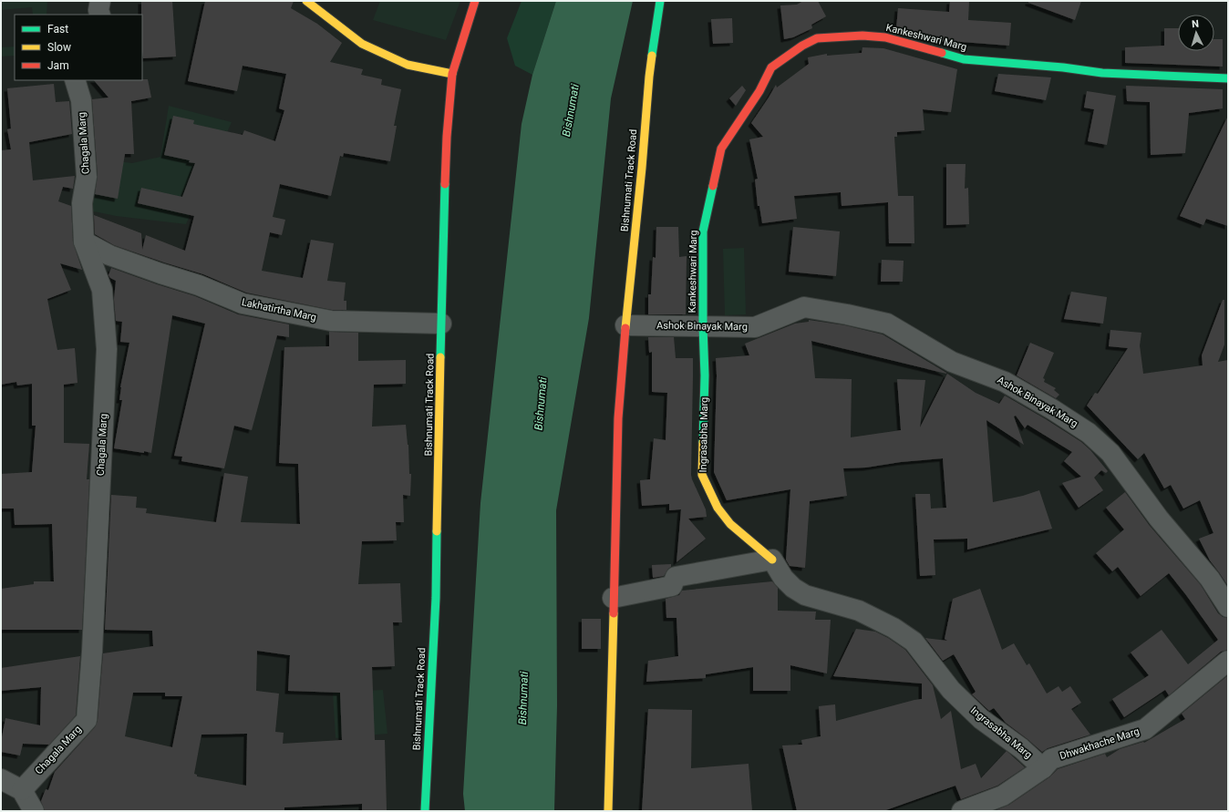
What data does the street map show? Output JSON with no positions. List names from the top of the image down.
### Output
{
  "streets": {
    "main road": ["Kankeshwari Marg", "Bishnumati Track Road", "Ingrasabha Marg"],
    "street": [
      "Chagala Marg",
      "Lakhatirtha Marg",
      "Ashok Binayak Marg",
      "Dhwakhache Marg"
    ]
  },
  "crossings": [
    ["Kankeshwari Marg", "Ashok Binayak Marg"],
    ["Kankeshwari Marg", "Ingrasabha Marg"],
    ["Chagala Marg", "Lakhatirtha Marg"],
    ["Bishnumati Track Road", "Lakhatirtha Marg"],
    ["Bishnumati Track Road", "Ashok Binayak Marg"],
    ["Ashok Binayak Marg", "Ingrasabha Marg"],
    ["Ingrasabha Marg", "Dhwakhache Marg"]
  ],
  "water": ["Bishnumati"],
  "legend": ["Fast", "Slow", "Jam"],
  "north": "top"
}
